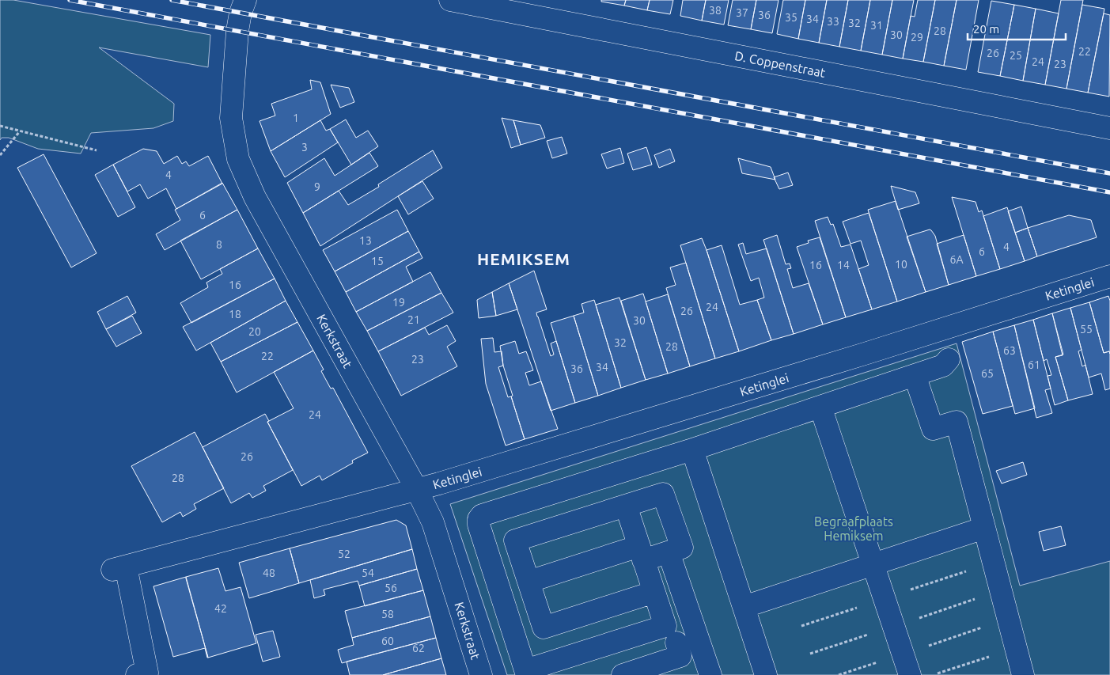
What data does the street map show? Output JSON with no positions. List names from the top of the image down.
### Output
{
  "streets": {
    "street": ["D. Coppenstraat", "Ketinglei", "Kerkstraat"]
  },
  "crossings": [
    ["Ketinglei", "Kerkstraat"]
  ],
  "districts": ["HEMIKSEM"],
  "parks": ["Begraafplaats Hemiksem"],
  "house_numbers": [
    "38",
    "37",
    "36",
    "35",
    "34",
    "33",
    "32",
    "31",
    "28",
    "30",
    "29",
    "22",
    "26",
    "25",
    "24",
    "23",
    "1",
    "3",
    "4",
    "9",
    "6",
    "13",
    "8",
    "4",
    "6",
    "6A",
    "15",
    "10",
    "16",
    "14",
    "16",
    "19",
    "24",
    "26",
    "18",
    "21",
    "30",
    "55",
    "20",
    "32",
    "28",
    "63",
    "22",
    "23",
    "61",
    "34",
    "36",
    "65",
    "24",
    "26",
    "28",
    "52",
    "48",
    "54",
    "56",
    "42",
    "58",
    "60",
    "62"
  ],
  "scale_bar": "20 m"
}
